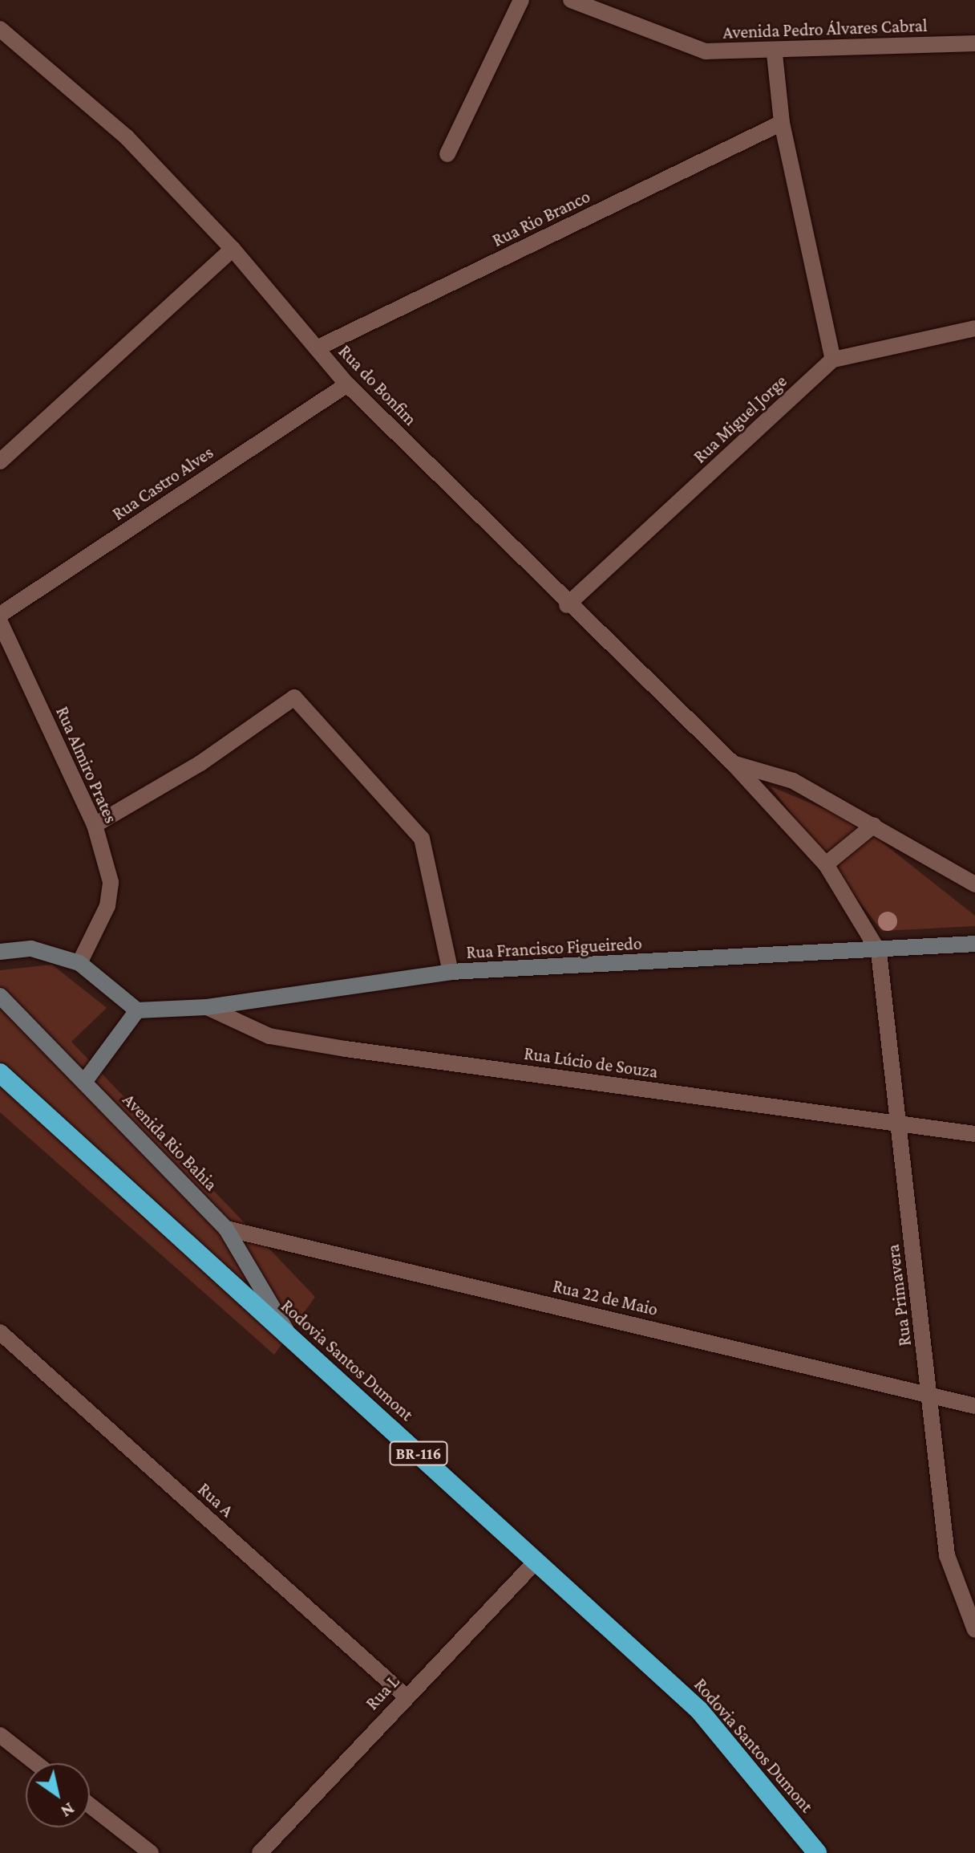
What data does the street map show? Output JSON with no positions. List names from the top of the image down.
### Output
{
  "streets": {
    "highway": ["Rodovia Santos Dumont", "BR-116"],
    "street": [
      "Avenida Pedro Álvares Cabral",
      "Rua Rio Branco",
      "Rua do Bonfim",
      "Rua Miguel Jorge",
      "Rua Castro Alves",
      "Rua Almiro Prates",
      "Rua Francisco Figueiredo",
      "Rua Lúcio de Souza",
      "Avenida Rio Bahia",
      "Rua Primavera",
      "Rua 22 de Maio",
      "Rua A",
      "Rua L"
    ]
  },
  "crossings": [
    ["Rua Rio Branco", "Rua do Bonfim"],
    ["Rua do Bonfim", "Rua Miguel Jorge"],
    ["Rua do Bonfim", "Rua Castro Alves"],
    ["Rua do Bonfim", "Rua Francisco Figueiredo"],
    ["Rua do Bonfim", "Rua Primavera"],
    ["Rua Francisco Figueiredo", "Rua Lúcio de Souza"],
    ["Rua Francisco Figueiredo", "Rua Primavera"],
    ["Rua Lúcio de Souza", "Rua Primavera"],
    ["Avenida Rio Bahia", "Rua 22 de Maio"],
    ["Avenida Rio Bahia", "Rodovia Santos Dumont"],
    ["Rua Primavera", "Rua 22 de Maio"],
    ["Rodovia Santos Dumont", "Rua L"],
    ["Rua A", "Rua L"]
  ],
  "north": "bottom right"
}
